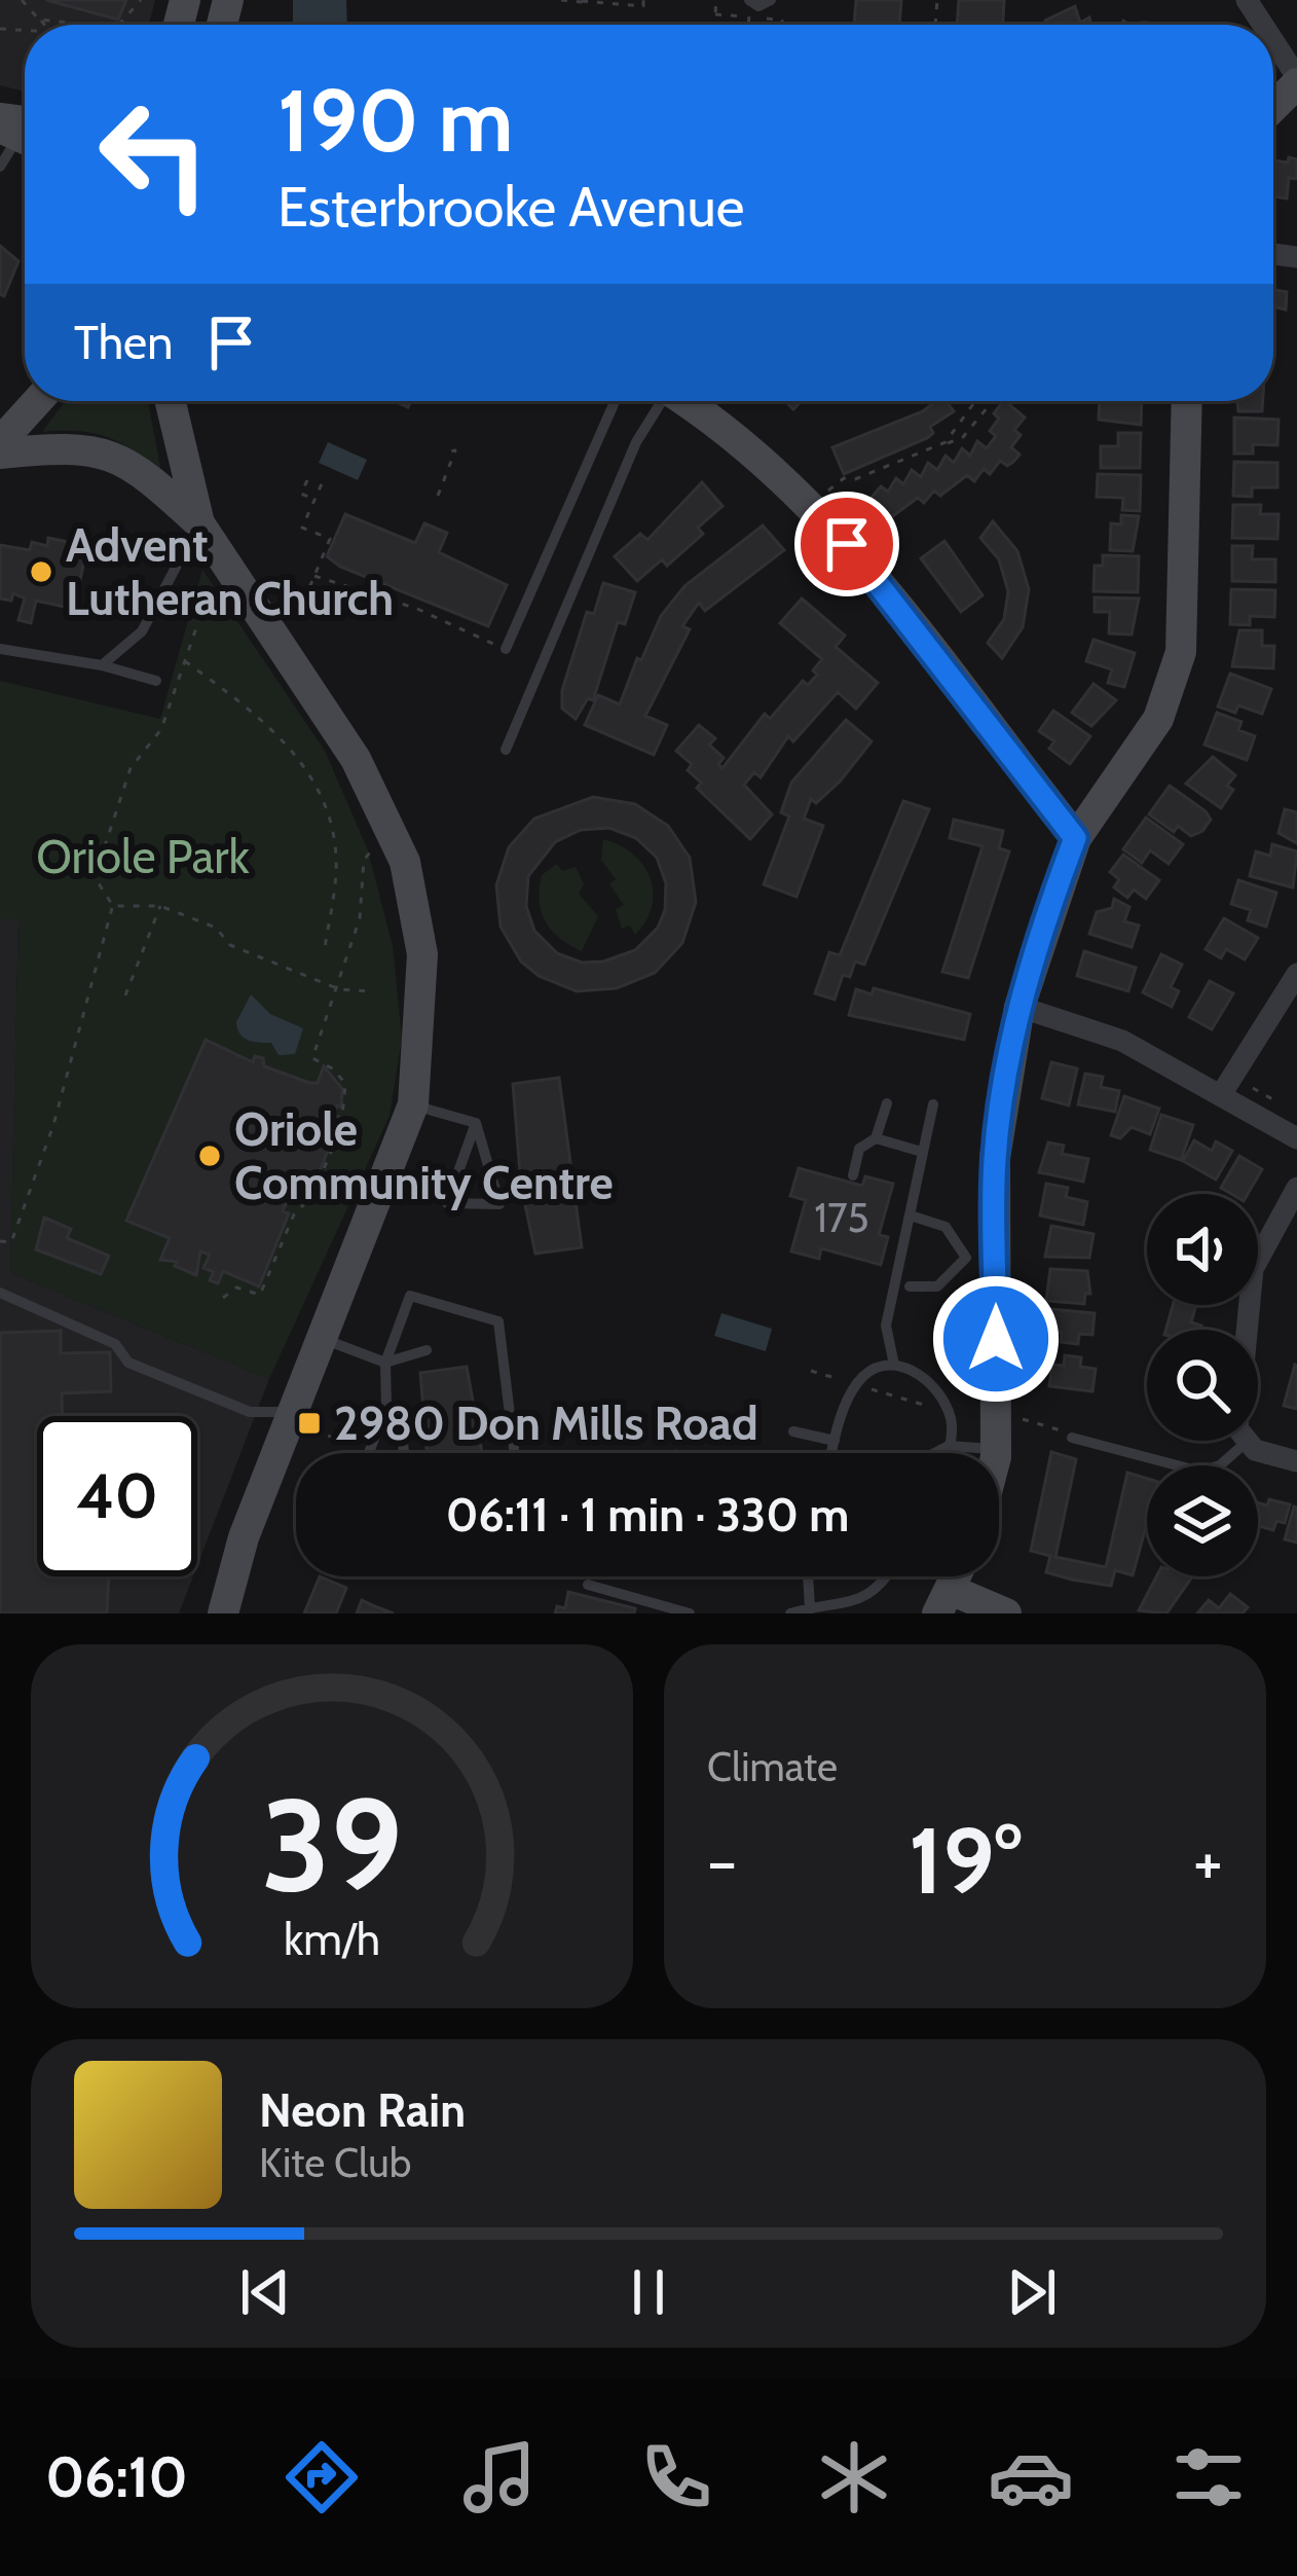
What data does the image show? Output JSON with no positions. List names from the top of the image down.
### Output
{
  "parks": ["Oriole Park"],
  "places": {
    "other": ["Advent Lutheran Church", "Oriole Community Centre"],
    "transit": ["2980 Don Mills Road"]
  },
  "house_numbers": ["175"],
  "page": {
    "turn": ["190 m", "Esterbrooke Avenue"],
    "then": "Then",
    "limit": "40",
    "trip": "06:11 · 1 min · 330 m",
    "tile": "Climate",
    "heat": ["−", "19°", "+"],
    "song": ["Neon Rain", "Kite Club"],
    "tabs": "06:10",
    "gauge": ["39", "km/h"]
  }
}
